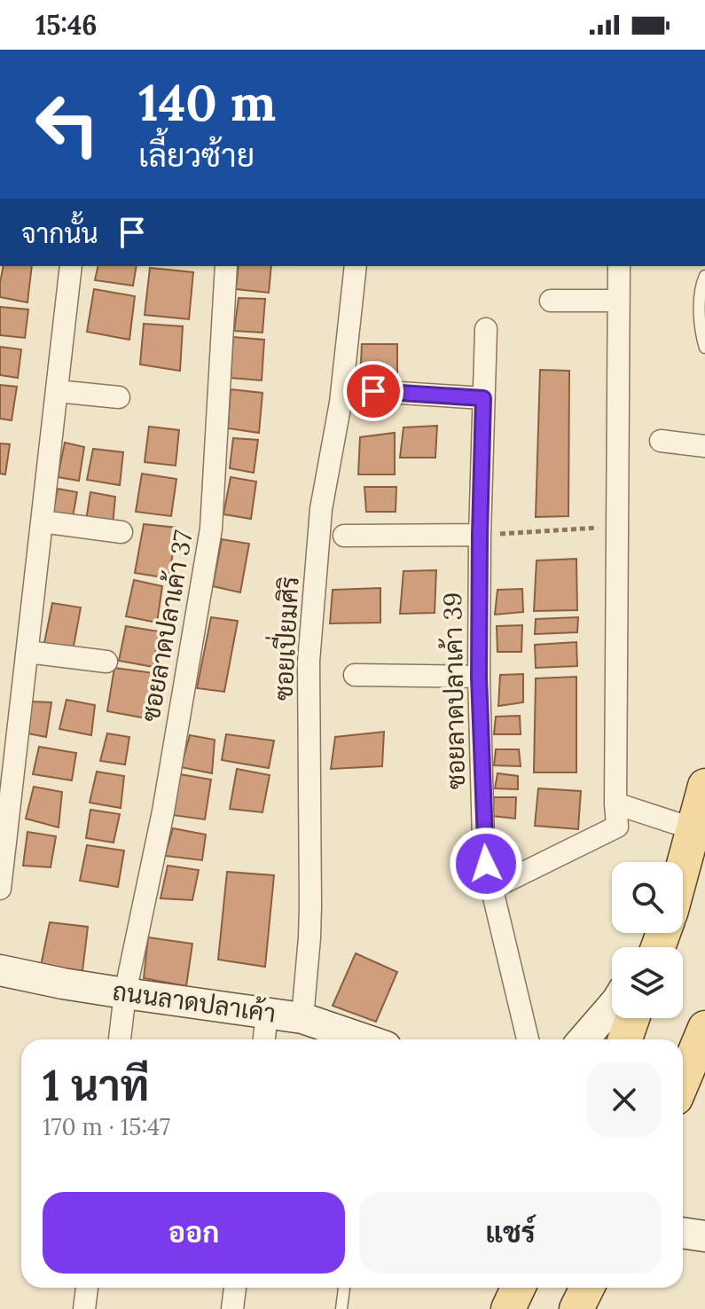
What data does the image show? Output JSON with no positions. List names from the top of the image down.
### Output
{
  "streets": {
    "main road": ["ถนนลาดปลาเค้า"],
    "street": ["ซอยลาดปลาเค้า 37", "ซอยเปี่ยมศิริ", "ซอยลาดปลาเค้า 39"]
  },
  "crossings": [
    ["ซอยลาดปลาเค้า 37", "ถนนลาดปลาเค้า"],
    ["ซอยเปี่ยมศิริ", "ถนนลาดปลาเค้า"]
  ],
  "page": {
    "status": "15:46",
    "turn": ["140 m", "เลี้ยวซ้าย"],
    "then": "จากนั้น",
    "heading": ["1 นาที", "170 m · 15:47"],
    "buttons": ["ออก", "แชร์"]
  }
}
